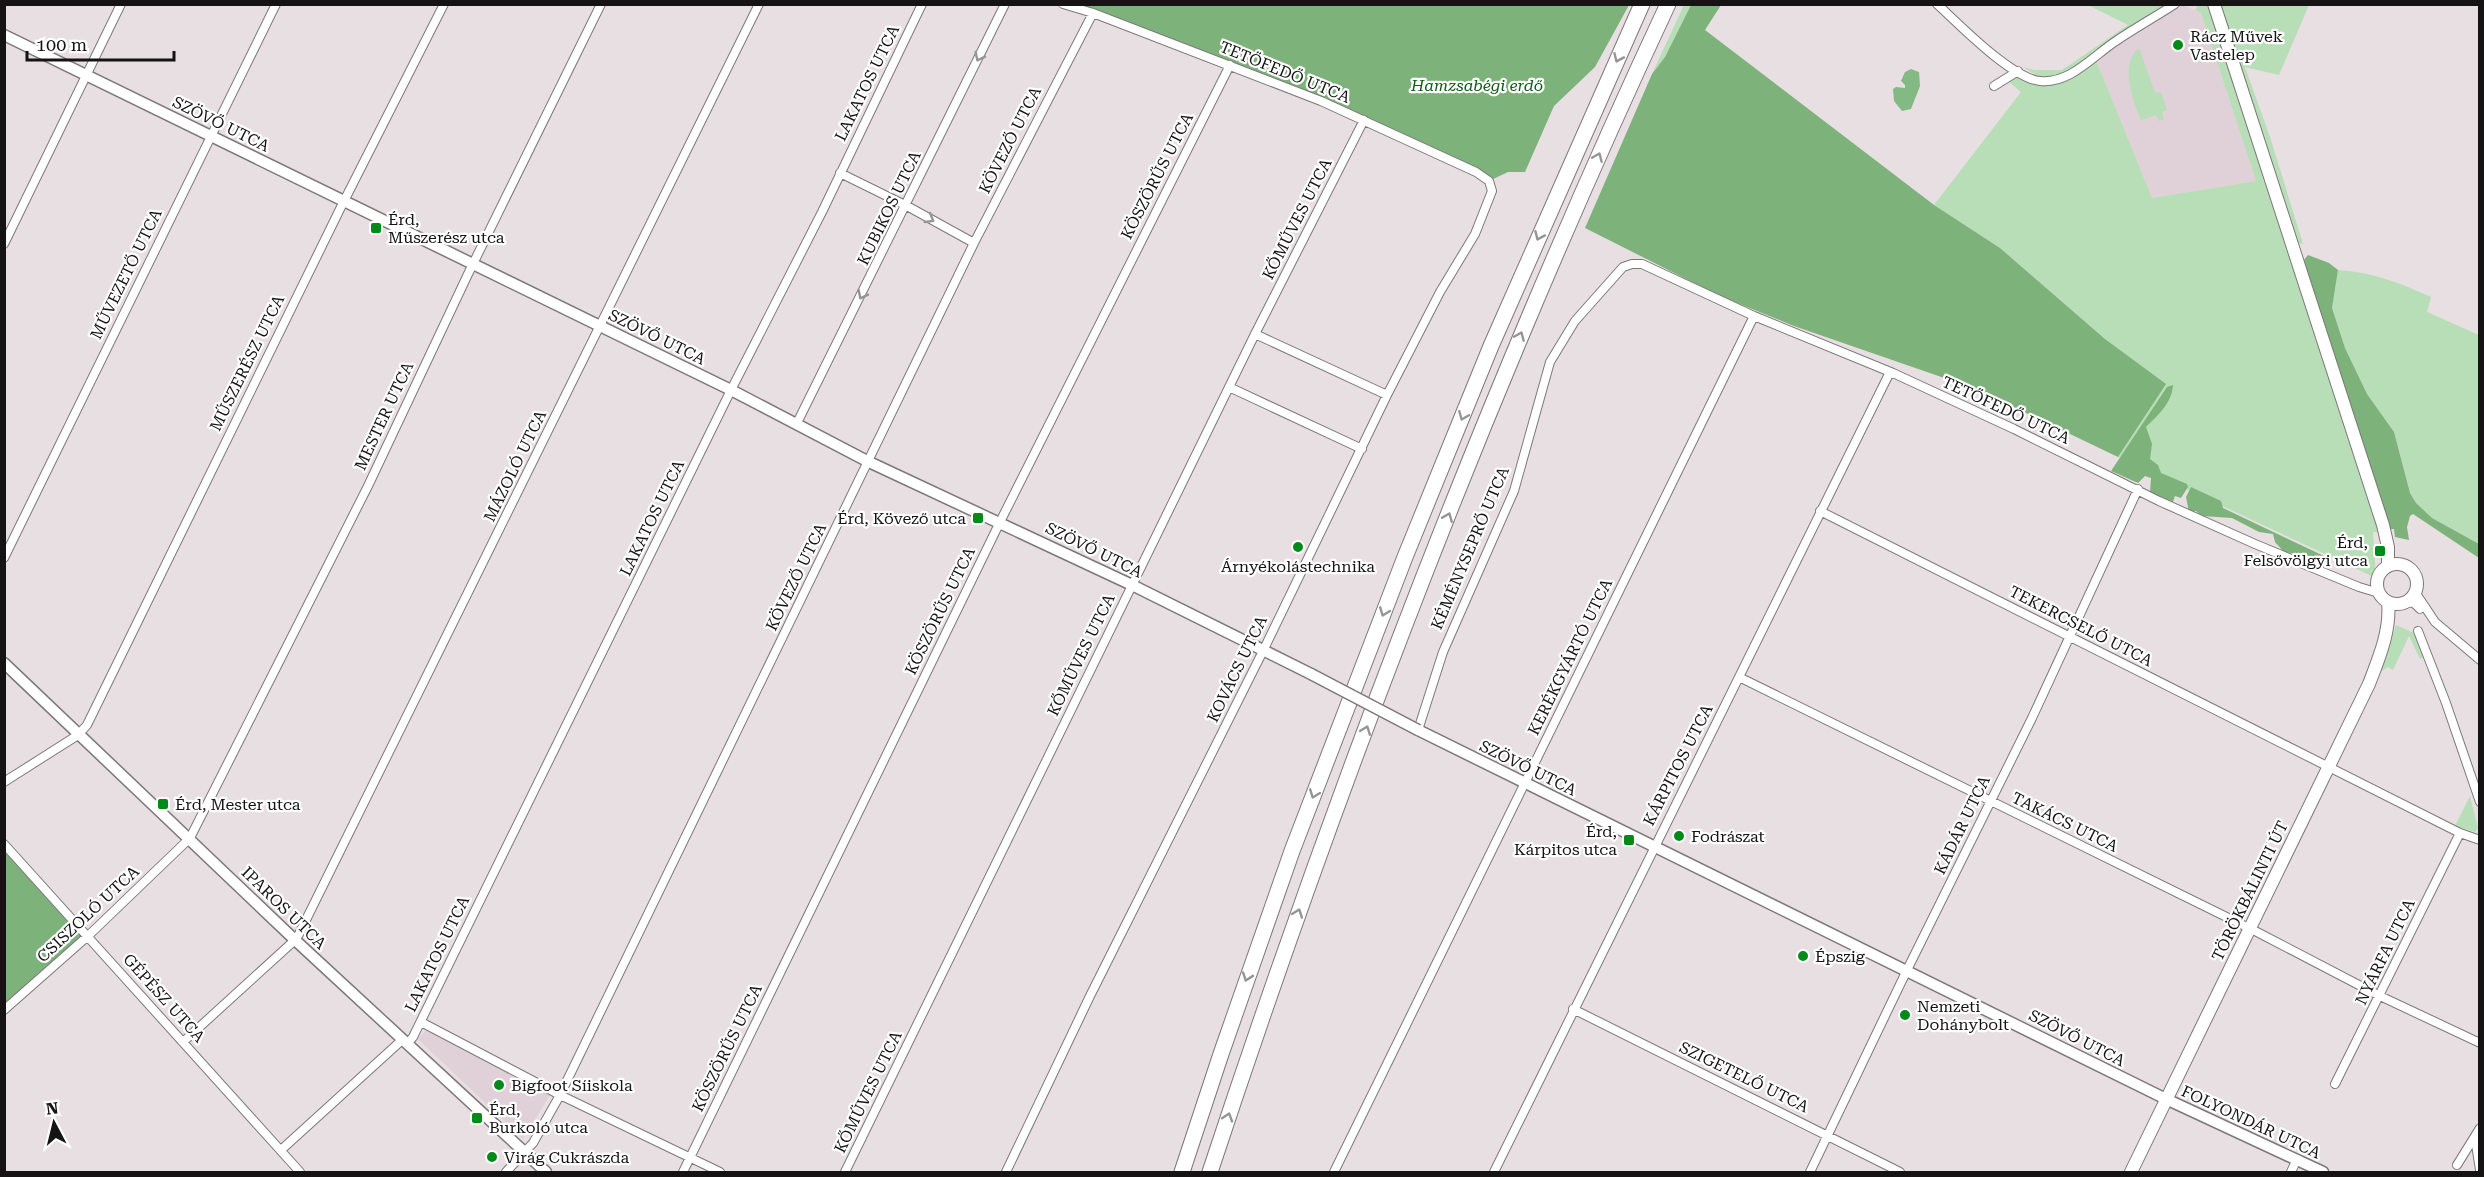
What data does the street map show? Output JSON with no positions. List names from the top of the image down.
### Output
{
  "streets": {
    "main road": ["TÖRÖKBÁLINTI ÚT"],
    "street": [
      "TETŐFEDŐ UTCA",
      "LAKATOS UTCA",
      "SZÖVŐ UTCA",
      "KÖVEZŐ UTCA",
      "KÖSZÖRŰS UTCA",
      "KUBIKOS UTCA",
      "KŐMŰVES UTCA",
      "MŰVEZETŐ UTCA",
      "MŰSZERÉSZ UTCA",
      "MESTER UTCA",
      "MÁZOLÓ UTCA",
      "KÉMÉNYSEPRŐ UTCA",
      "TEKERCSELŐ UTCA",
      "KERÉKGYÁRTÓ UTCA",
      "KOVÁCS UTCA",
      "KÁRPITOS UTCA",
      "TAKÁCS UTCA",
      "KÁDÁR UTCA",
      "IPAROS UTCA",
      "CSISZOLÓ UTCA",
      "NYÁRFA UTCA",
      "GÉPÉSZ UTCA",
      "SZIGETELŐ UTCA",
      "FOLYONDÁR UTCA"
    ]
  },
  "crossings": [
    ["TETŐFEDŐ UTCA", "KÖVEZŐ UTCA"],
    ["TETŐFEDŐ UTCA", "KÖSZÖRŰS UTCA"],
    ["TETŐFEDŐ UTCA", "KŐMŰVES UTCA"],
    ["TETŐFEDŐ UTCA", "KÉMÉNYSEPRŐ UTCA"],
    ["TETŐFEDŐ UTCA", "KERÉKGYÁRTÓ UTCA"],
    ["TETŐFEDŐ UTCA", "KOVÁCS UTCA"],
    ["TETŐFEDŐ UTCA", "KÁRPITOS UTCA"],
    ["TETŐFEDŐ UTCA", "KÁDÁR UTCA"],
    ["TETŐFEDŐ UTCA", "TÖRÖKBÁLINTI ÚT"],
    ["LAKATOS UTCA", "SZÖVŐ UTCA"],
    ["LAKATOS UTCA", "IPAROS UTCA"],
    ["LAKATOS UTCA", "GÉPÉSZ UTCA"],
    ["SZÖVŐ UTCA", "KÖVEZŐ UTCA"],
    ["SZÖVŐ UTCA", "KÖSZÖRŰS UTCA"],
    ["SZÖVŐ UTCA", "KUBIKOS UTCA"],
    ["SZÖVŐ UTCA", "KŐMŰVES UTCA"],
    ["SZÖVŐ UTCA", "MŰVEZETŐ UTCA"],
    ["SZÖVŐ UTCA", "MŰSZERÉSZ UTCA"],
    ["SZÖVŐ UTCA", "MESTER UTCA"],
    ["SZÖVŐ UTCA", "MÁZOLÓ UTCA"],
    ["SZÖVŐ UTCA", "KÉMÉNYSEPRŐ UTCA"],
    ["SZÖVŐ UTCA", "KERÉKGYÁRTÓ UTCA"],
    ["SZÖVŐ UTCA", "KOVÁCS UTCA"],
    ["SZÖVŐ UTCA", "KÁRPITOS UTCA"],
    ["SZÖVŐ UTCA", "KÁDÁR UTCA"],
    ["SZÖVŐ UTCA", "TÖRÖKBÁLINTI ÚT"],
    ["SZÖVŐ UTCA", "FOLYONDÁR UTCA"],
    ["KÖVEZŐ UTCA", "IPAROS UTCA"],
    ["MŰSZERÉSZ UTCA", "IPAROS UTCA"],
    ["MESTER UTCA", "IPAROS UTCA"],
    ["MESTER UTCA", "CSISZOLÓ UTCA"],
    ["MÁZOLÓ UTCA", "IPAROS UTCA"],
    ["TEKERCSELŐ UTCA", "KÁRPITOS UTCA"],
    ["TEKERCSELŐ UTCA", "KÁDÁR UTCA"],
    ["TEKERCSELŐ UTCA", "TÖRÖKBÁLINTI ÚT"],
    ["TEKERCSELŐ UTCA", "NYÁRFA UTCA"],
    ["KÁRPITOS UTCA", "TAKÁCS UTCA"],
    ["KÁRPITOS UTCA", "SZIGETELŐ UTCA"],
    ["TAKÁCS UTCA", "KÁDÁR UTCA"],
    ["TAKÁCS UTCA", "TÖRÖKBÁLINTI ÚT"],
    ["TAKÁCS UTCA", "NYÁRFA UTCA"],
    ["KÁDÁR UTCA", "SZIGETELŐ UTCA"],
    ["TÖRÖKBÁLINTI ÚT", "FOLYONDÁR UTCA"],
    ["IPAROS UTCA", "CSISZOLÓ UTCA"],
    ["CSISZOLÓ UTCA", "GÉPÉSZ UTCA"]
  ],
  "one_way": ["KUBIKOS UTCA"],
  "parks": ["Hamzsabégi erdő"],
  "places": {
    "other": [
      "Rácz Művek Vastelep",
      "Árnyékolástechnika",
      "Fodrászat",
      "Épszig",
      "Nemzeti Dohánybolt",
      "Bigfoot Síiskola",
      "Virág Cukrászda"
    ],
    "transit": [
      "Érd, Műszerész utca",
      "Érd, Kövező utca",
      "Érd, Felsővölgyi utca",
      "Érd, Mester utca",
      "Érd, Kárpitos utca",
      "Érd, Burkoló utca"
    ]
  },
  "scale_bar": "100 m",
  "north": "top"
}
